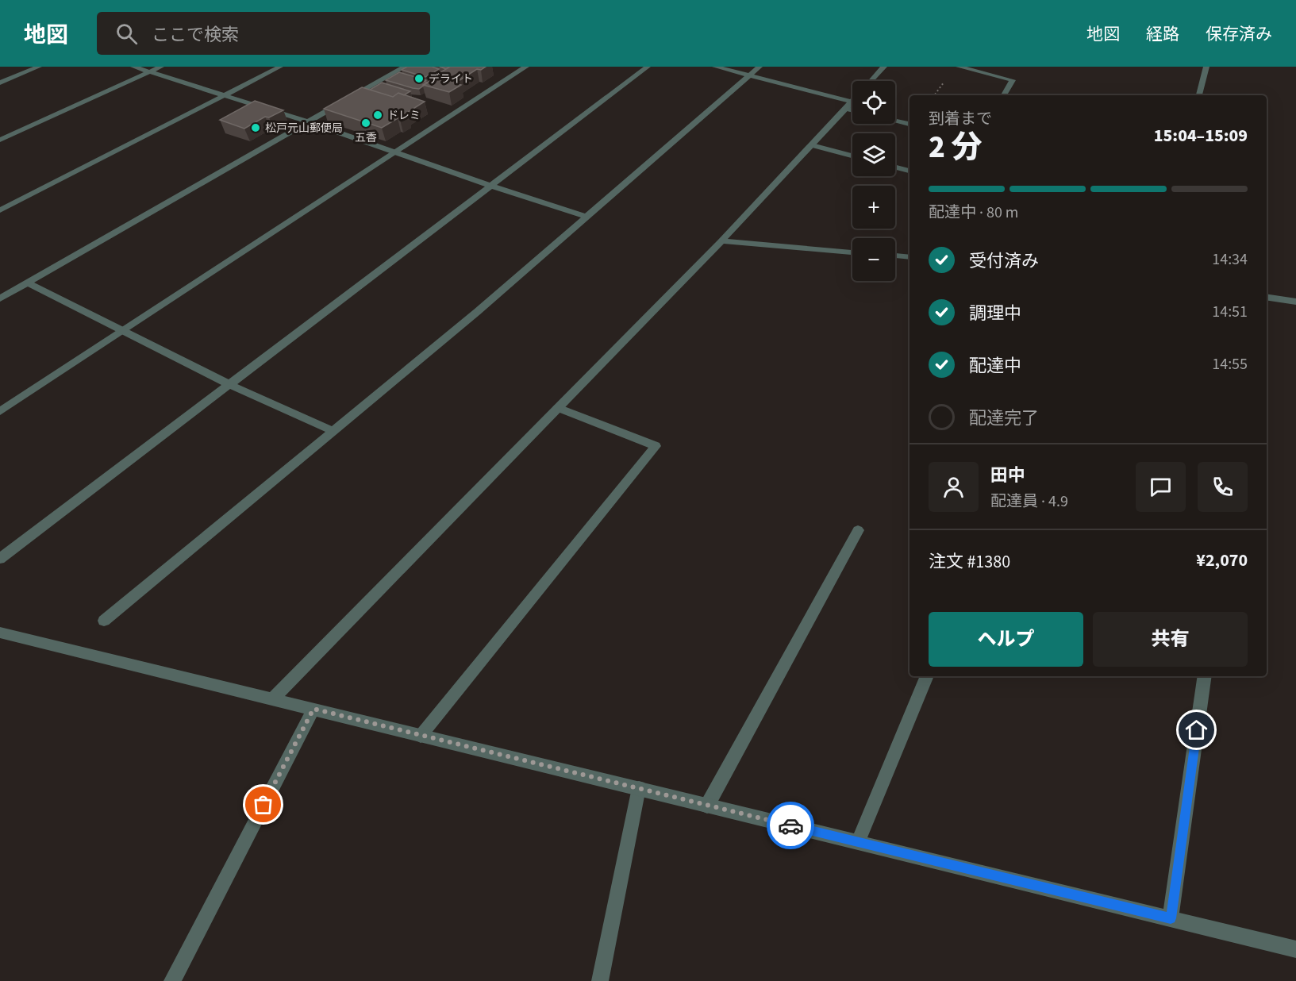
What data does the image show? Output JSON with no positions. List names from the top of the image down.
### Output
{
  "places": [
    "デライト",
    "ドレミ",
    "五香",
    "松戸元山郵便局"
  ],
  "page": {
    "header": "地図",
    "search": "ここで検索",
    "nav": ["地図", "経路", "保存済み"],
    "map_buttons": ["+", "−"],
    "heading": ["2 分", "到着まで", "15:04–15:09"],
    "panel": [
      "田中",
      "配達員 · 4.9",
      "注文 #1380",
      "¥2,070"
    ],
    "bar": "配達中 · 80 m",
    "list": [
      ["受付済み", "14:34"],
      ["調理中", "14:51"],
      ["配達中", "14:55"],
      "配達完了"
    ],
    "buttons": ["ヘルプ", "共有"]
  }
}
